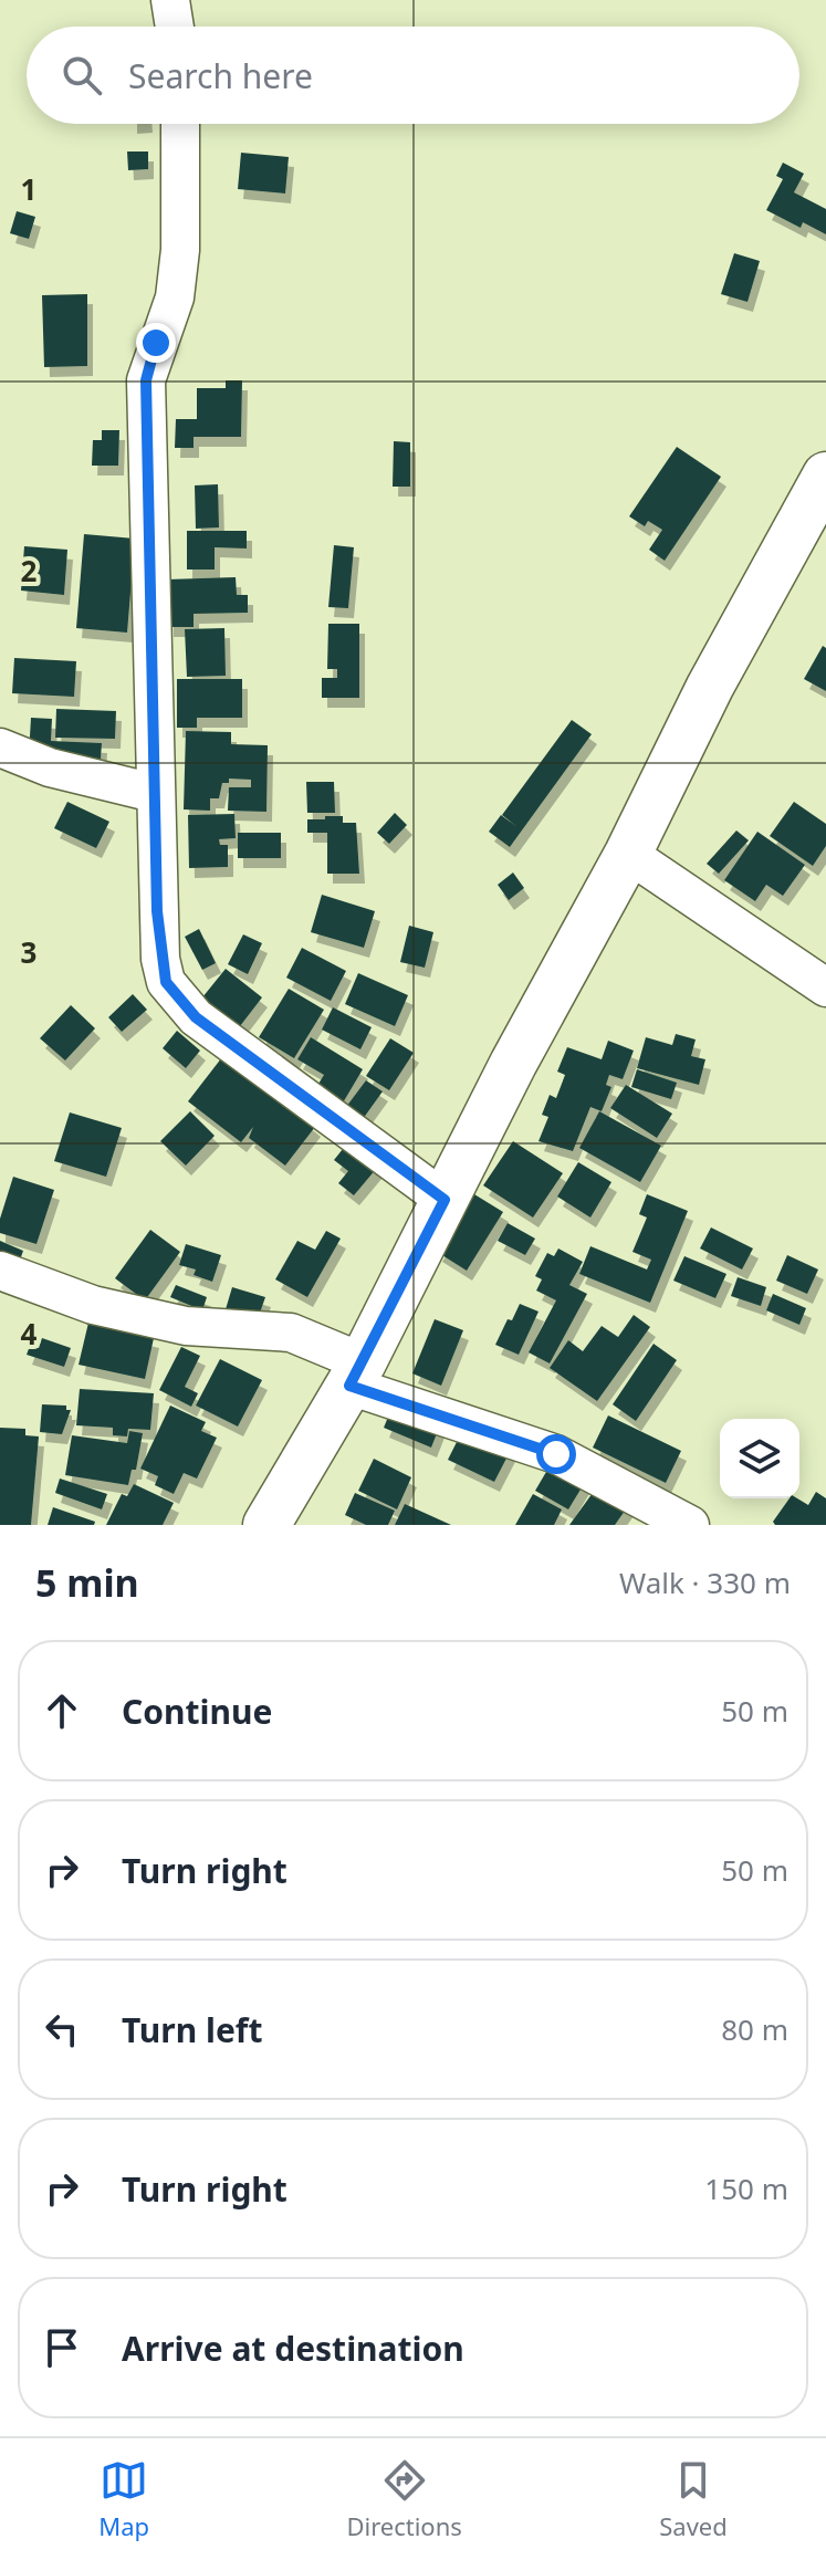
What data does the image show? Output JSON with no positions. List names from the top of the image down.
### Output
{
  "page": {
    "search": "Search here",
    "heading": ["5 min", "Walk · 330 m"],
    "list": [
      ["Continue", "50 m"],
      ["Turn right", "50 m"],
      ["Turn left", "80 m"],
      ["Turn right", "150 m"],
      "Arrive at destination"
    ],
    "nav": ["Map", "Directions", "Saved"]
  },
  "grid": {
    "rows": [
      "1",
      "2",
      "3",
      "4"
    ]
  }
}
